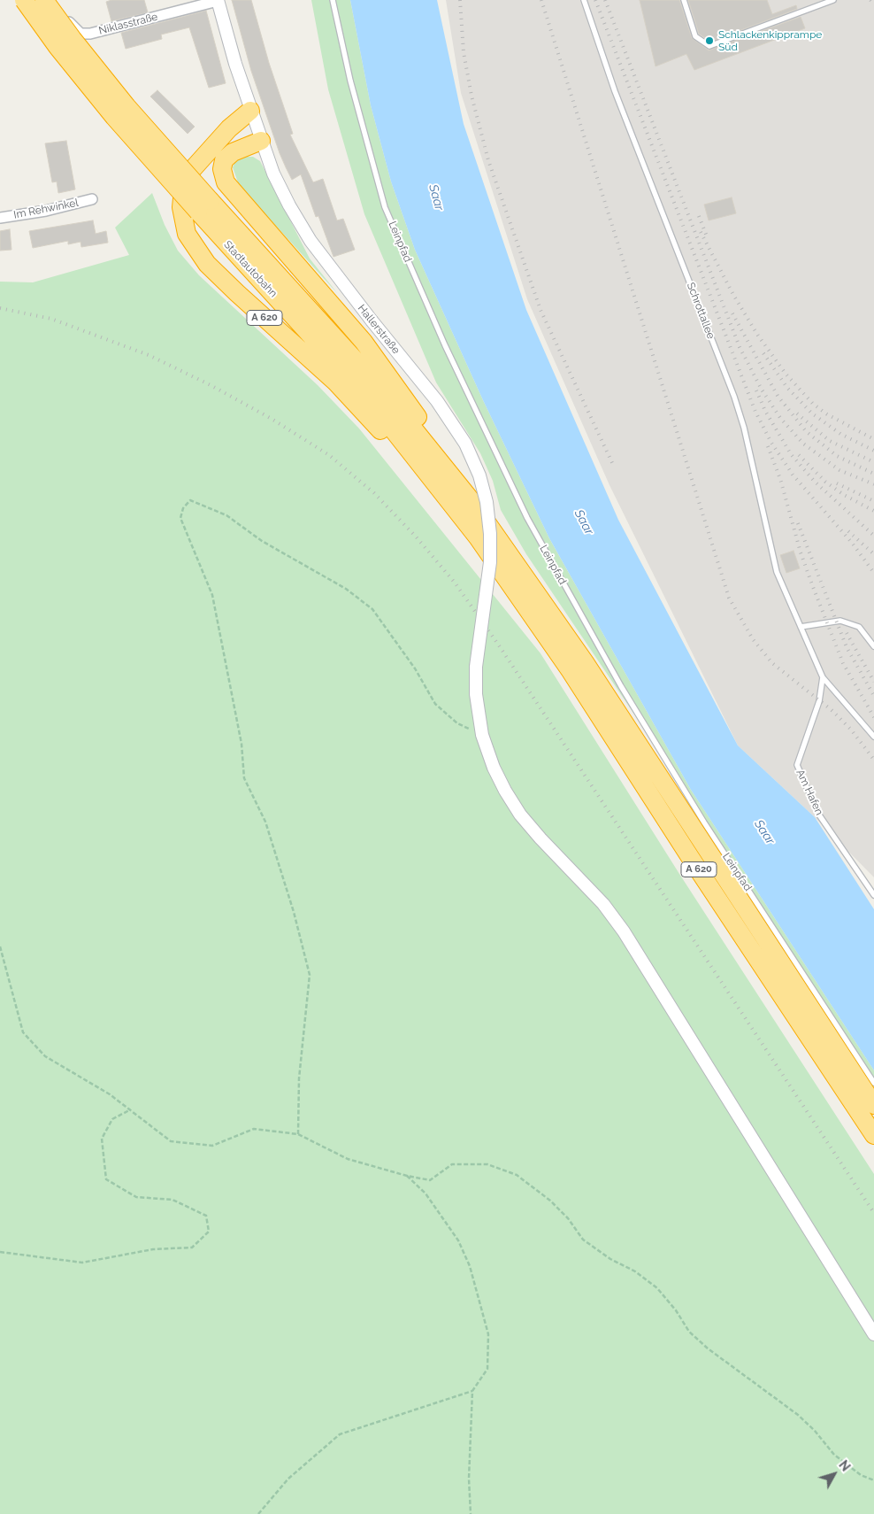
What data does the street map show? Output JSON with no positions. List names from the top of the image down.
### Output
{
  "streets": {
    "highway": ["Stadtautobahn", "A 620"],
    "street": ["Niklasstraße", "Im Rehwinkel", "Hallerstraße"],
    "lane": ["Leinpfad", "Schrottallee", "Am Hafen"]
  },
  "crossings": [
    ["Niklasstraße", "Hallerstraße"],
    ["Stadtautobahn", "A 620"],
    ["Schrottallee", "Am Hafen"],
    ["A 620", "Hallerstraße"]
  ],
  "water": ["Saar"],
  "places": ["Schlackenkipprampe Süd"],
  "north": "top right"
}
